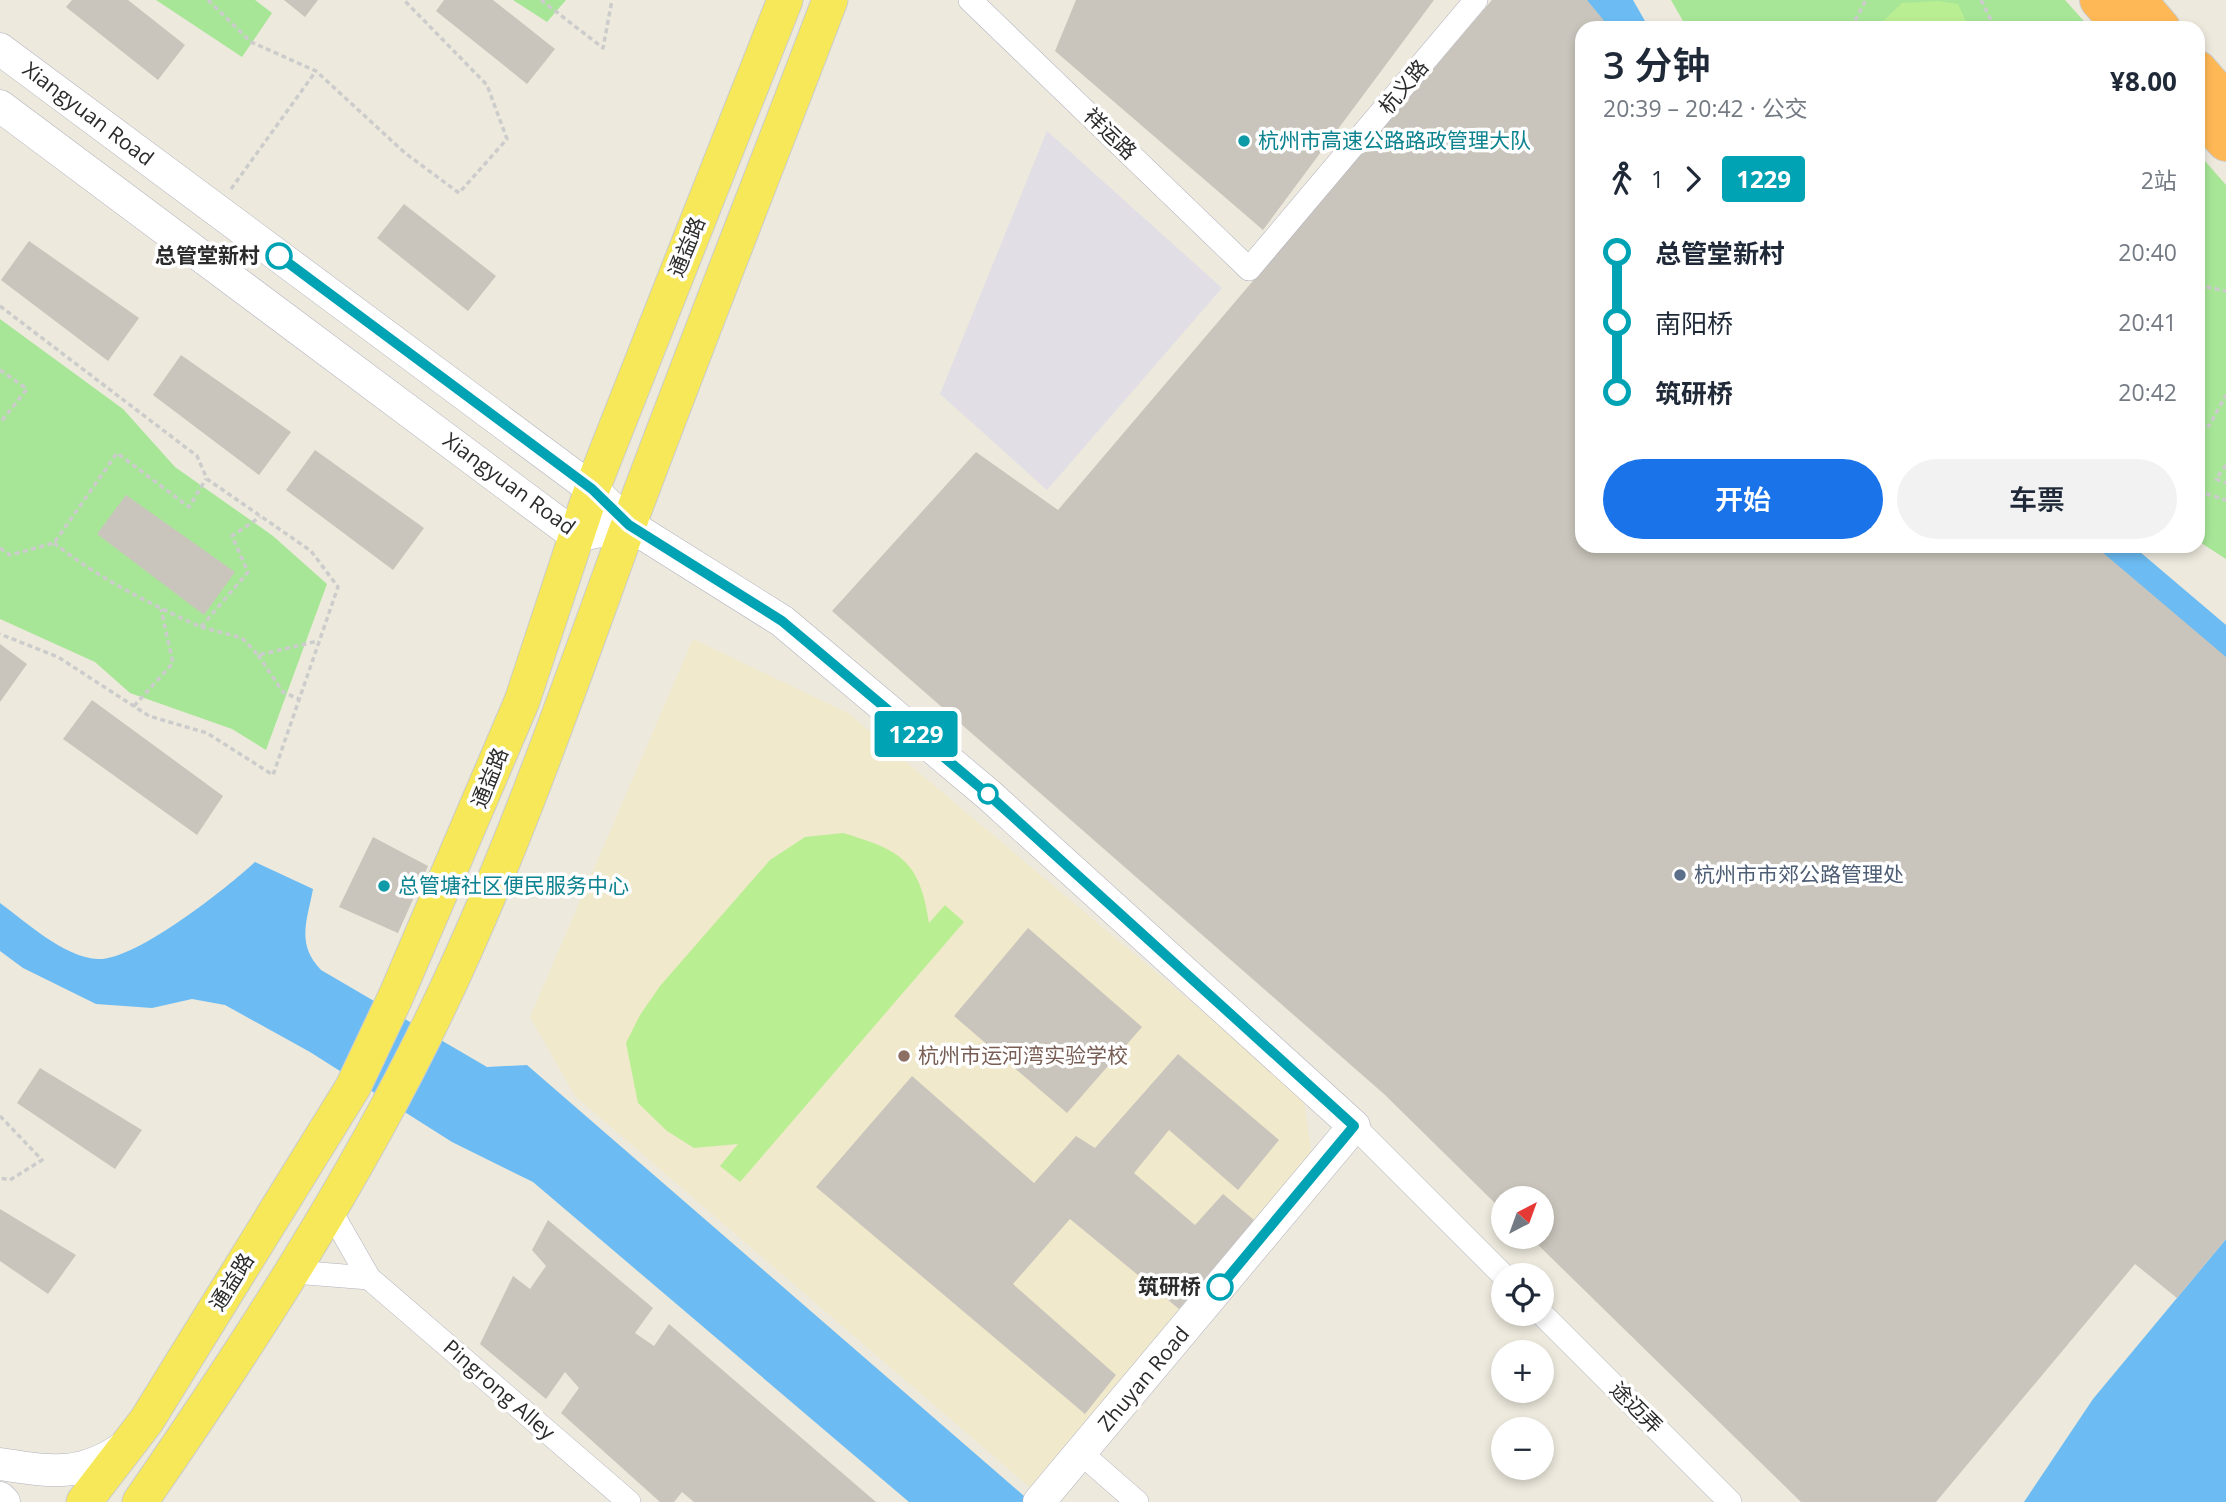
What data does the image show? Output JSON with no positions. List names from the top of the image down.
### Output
{
  "streets": {
    "main road": ["通益路"],
    "street": [
      "杭义路",
      "Xiangyuan Road",
      "祥运路",
      "Zhuyan Road",
      "Pingrong Alley",
      "途迈弄"
    ]
  },
  "crossings": [
    ["杭义路", "祥运路"],
    ["Xiangyuan Road", "通益路"],
    ["通益路", "Pingrong Alley"]
  ],
  "places": [
    "杭州市高速公路路政管理大队",
    "总管堂新村",
    "杭州市市郊公路管理处",
    "总管塘社区便民服务中心",
    "杭州市运河湾实验学校",
    "筑研桥"
  ],
  "lines": ["bus line 1229"],
  "north": "top right",
  "page": {
    "on_map": "1229",
    "heading": ["3 分钟", "20:39 – 20:42 · 公交", "¥8.00"],
    "legs": ["1", "1229", "2站"],
    "list": [
      {
        "name": "总管堂新村",
        "value": "20:40"
      },
      {
        "name": "南阳桥",
        "value": "20:41"
      },
      {
        "name": "筑研桥",
        "value": "20:42"
      }
    ],
    "buttons": ["开始", "车票"],
    "map_buttons": ["+", "−"]
  }
}
